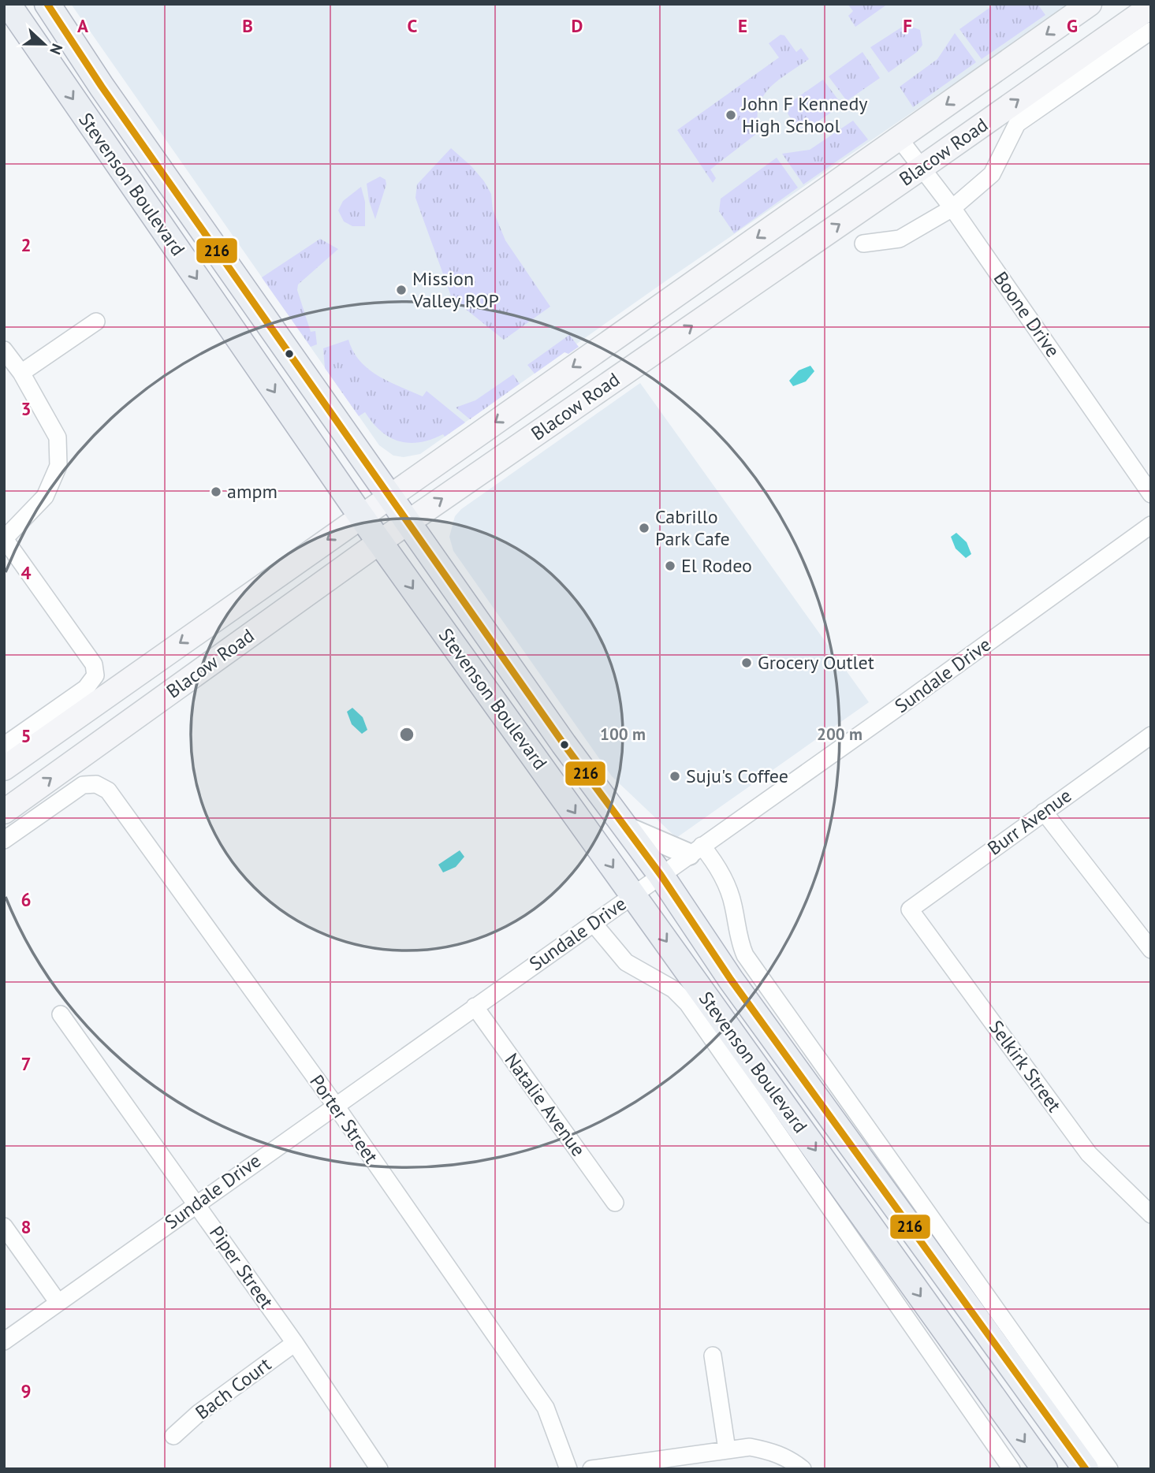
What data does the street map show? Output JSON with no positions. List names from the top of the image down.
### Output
{
  "streets": {
    "main road": ["Blacow Road", "Stevenson Boulevard"],
    "street": [
      "Boone Drive",
      "Sundale Drive",
      "Burr Avenue",
      "Selkirk Street",
      "Natalie Avenue",
      "Porter Street",
      "Piper Street",
      "Bach Court"
    ]
  },
  "crossings": [
    ["Blacow Road", "Stevenson Boulevard"],
    ["Blacow Road", "Boone Drive"],
    ["Stevenson Boulevard", "Sundale Drive"],
    ["Sundale Drive", "Natalie Avenue"],
    ["Sundale Drive", "Porter Street"],
    ["Sundale Drive", "Piper Street"],
    ["Burr Avenue", "Selkirk Street"],
    ["Piper Street", "Bach Court"]
  ],
  "places": [
    "John F Kennedy High School",
    "Mission Valley ROP",
    "ampm",
    "Cabrillo Park Cafe",
    "El Rodeo",
    "Grocery Outlet",
    "Suju's Coffee"
  ],
  "lines": ["transit line 216"],
  "north": "right",
  "grid": {
    "columns": [
      "A",
      "B",
      "C",
      "D",
      "E",
      "F",
      "G"
    ],
    "rows": [
      "2",
      "3",
      "4",
      "5",
      "6",
      "7",
      "8",
      "9"
    ]
  },
  "rings": ["100 m", "200 m"]
}
